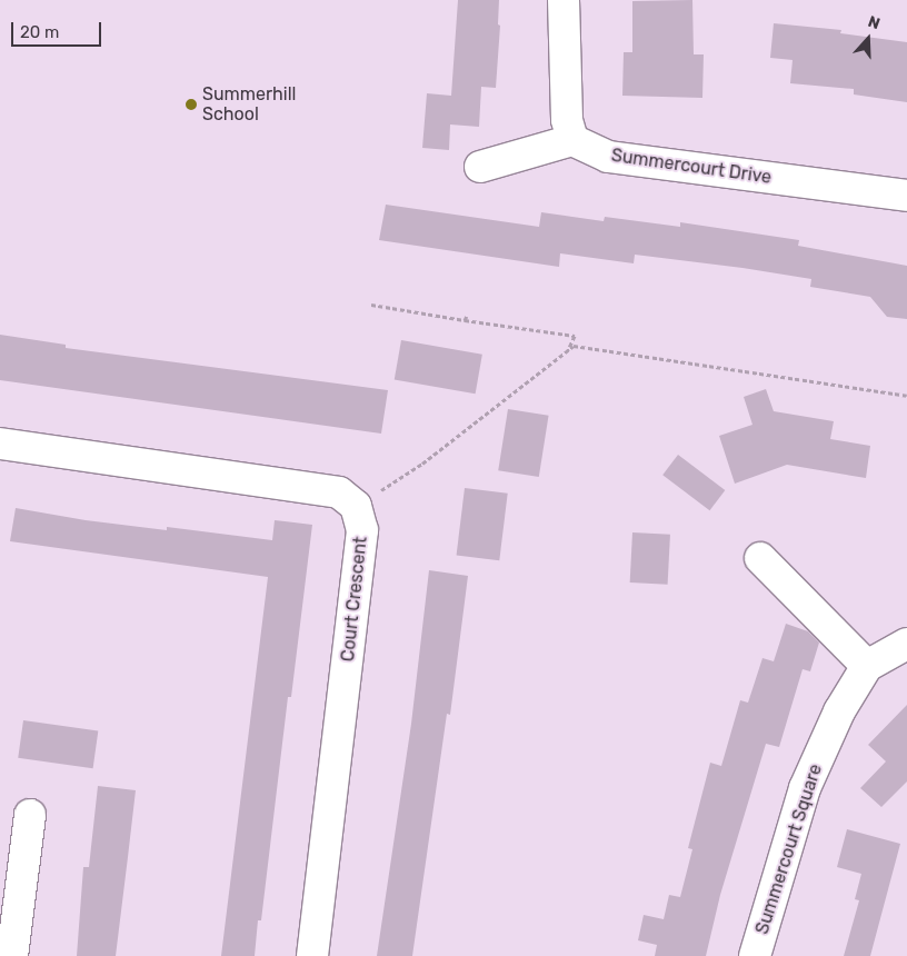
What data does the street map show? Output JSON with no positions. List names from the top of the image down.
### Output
{
  "streets": {
    "street": ["Summercourt Drive", "Court Crescent", "Summercourt Square"]
  },
  "places": ["Summerhill School"],
  "scale_bar": "20 m",
  "north": "top"
}
